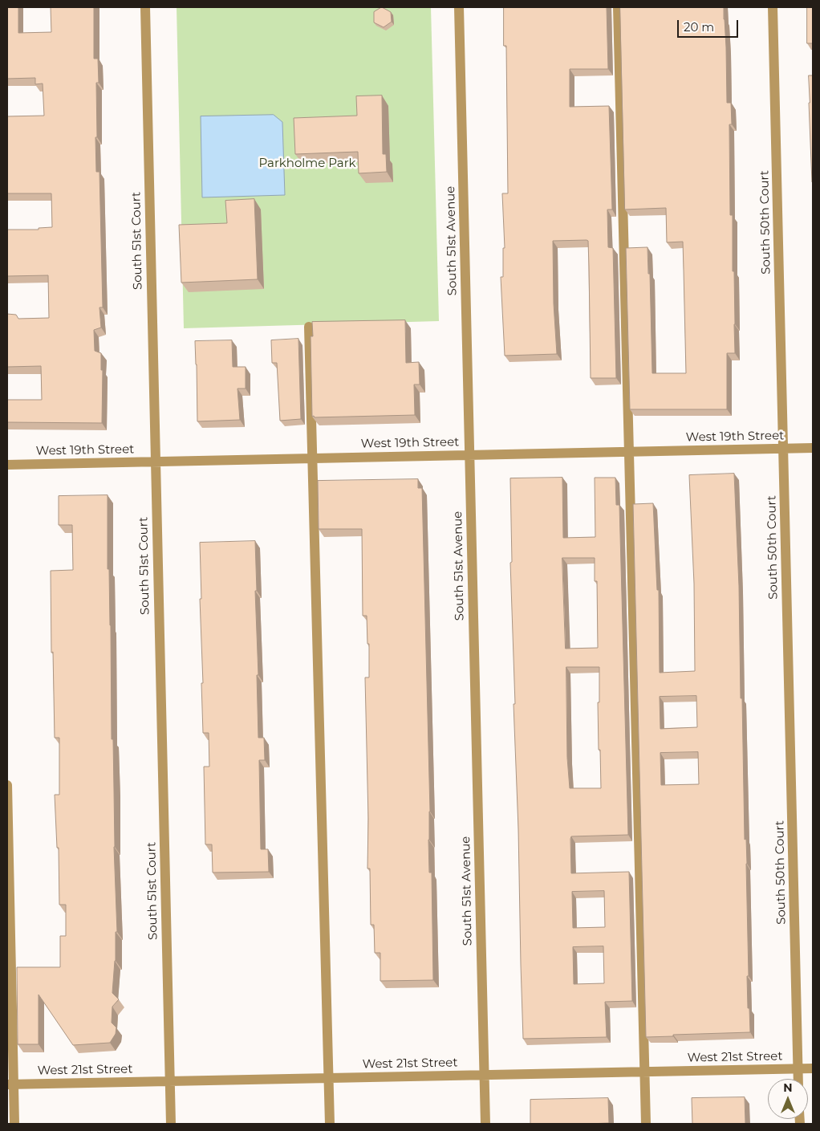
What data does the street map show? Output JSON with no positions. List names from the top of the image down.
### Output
{
  "streets": {
    "street": [
      "South 50th Court",
      "South 51st Court",
      "South 51st Avenue",
      "West 19th Street",
      "West 21st Street"
    ]
  },
  "crossings": [
    ["South 50th Court", "West 19th Street"],
    ["South 50th Court", "West 21st Street"],
    ["South 51st Court", "West 19th Street"],
    ["South 51st Court", "West 21st Street"],
    ["South 51st Avenue", "West 19th Street"],
    ["South 51st Avenue", "West 21st Street"]
  ],
  "parks": ["Parkholme Park"],
  "scale_bar": "20 m",
  "north": "top"
}
